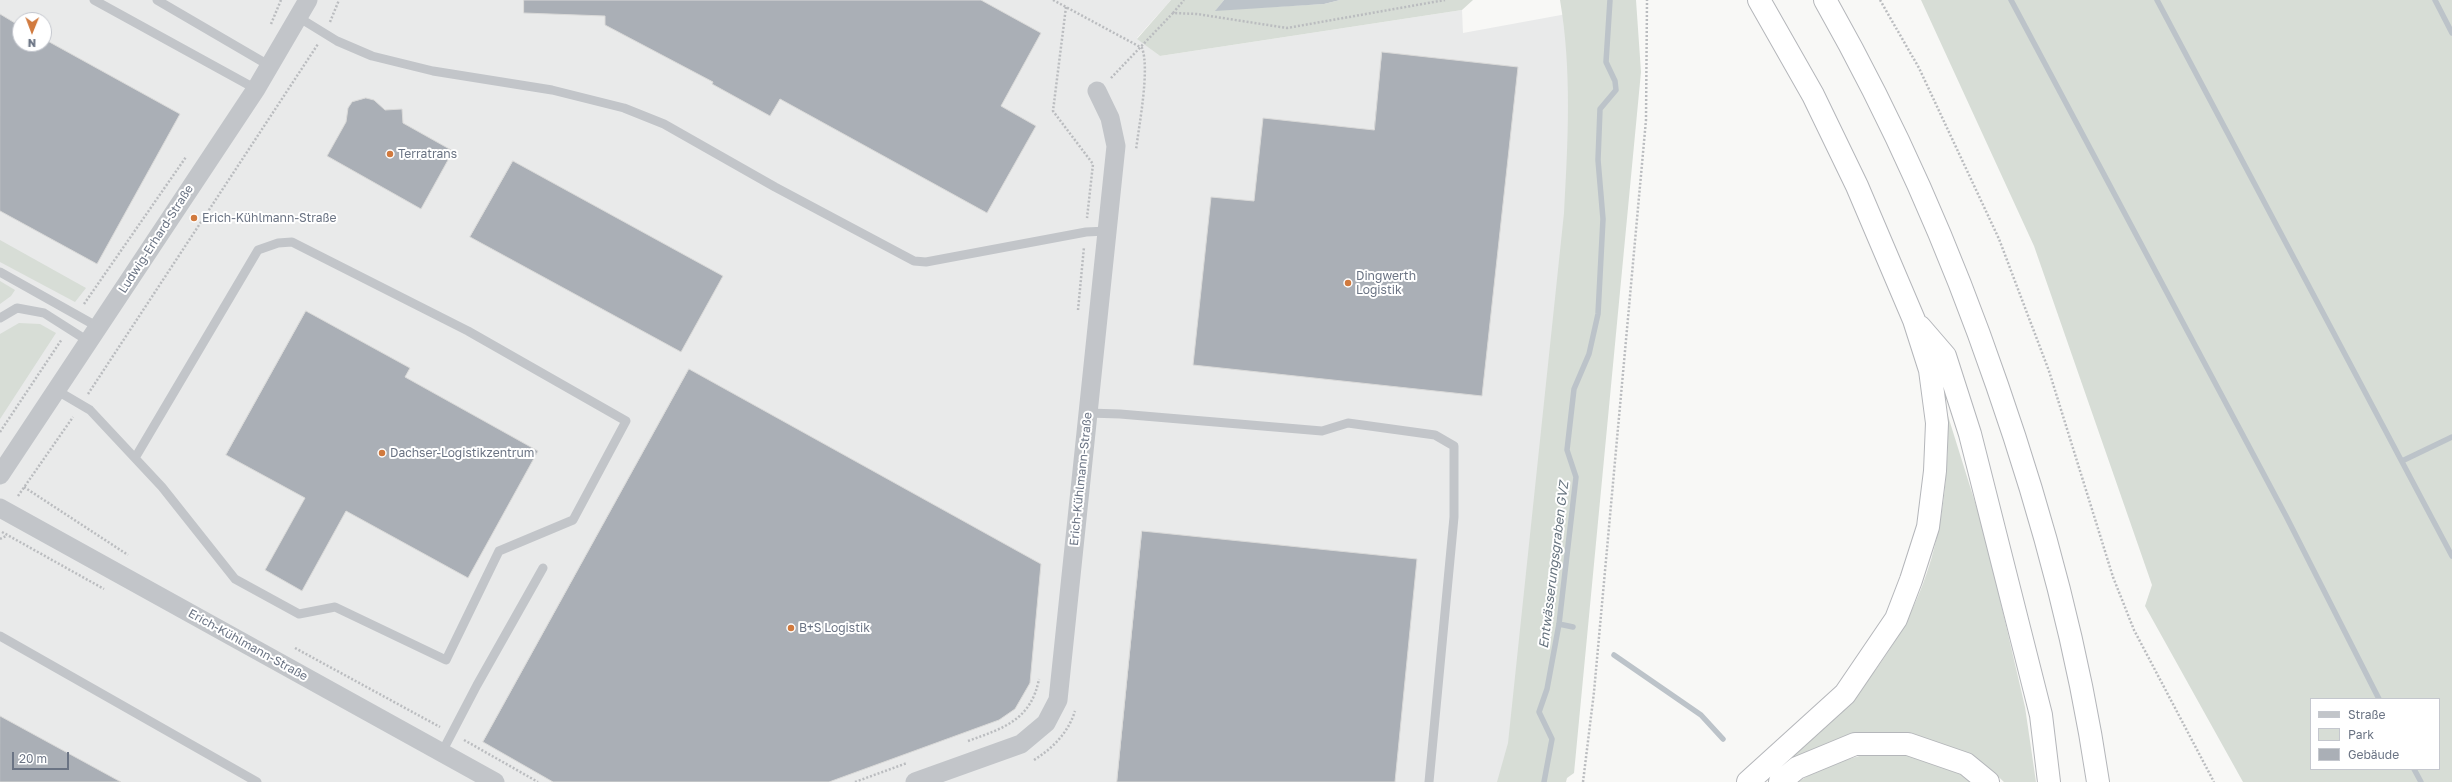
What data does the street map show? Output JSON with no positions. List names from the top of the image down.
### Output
{
  "streets": {
    "street": ["Ludwig-Erhard-Straße", "Erich-Kühlmann-Straße"]
  },
  "water": ["Entwässerungsgraben GVZ"],
  "places": [
    "Terratrans",
    "Erich-Kühlmann-Straße",
    "Dingwerth Logistik",
    "Dachser-Logistikzentrum",
    "B+S Logistik"
  ],
  "legend": ["Straße", "Park", "Gebäude"],
  "scale_bar": "20 m",
  "north": "bottom"
}
